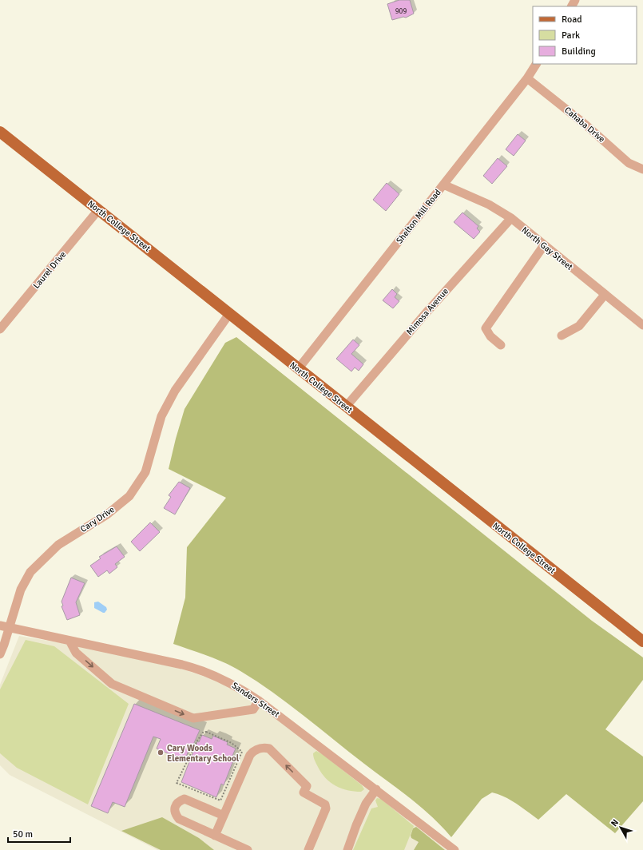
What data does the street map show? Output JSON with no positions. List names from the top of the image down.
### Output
{
  "streets": {
    "main road": ["North College Street"],
    "street": [
      "Cahaba Drive",
      "Shelton Mill Road",
      "North Gay Street",
      "Laurel Drive",
      "Mimosa Avenue",
      "Cary Drive",
      "Sanders Street"
    ]
  },
  "crossings": [
    ["Cahaba Drive", "Shelton Mill Road"],
    ["Shelton Mill Road", "North College Street"],
    ["Shelton Mill Road", "North Gay Street"],
    ["North College Street", "Laurel Drive"],
    ["North College Street", "Mimosa Avenue"],
    ["North College Street", "Cary Drive"],
    ["North Gay Street", "Mimosa Avenue"],
    ["Cary Drive", "Sanders Street"]
  ],
  "places": ["Cary Woods Elementary School"],
  "house_numbers": ["909"],
  "legend": ["Road", "Park", "Building"],
  "scale_bar": "50 m",
  "north": "top left"
}
